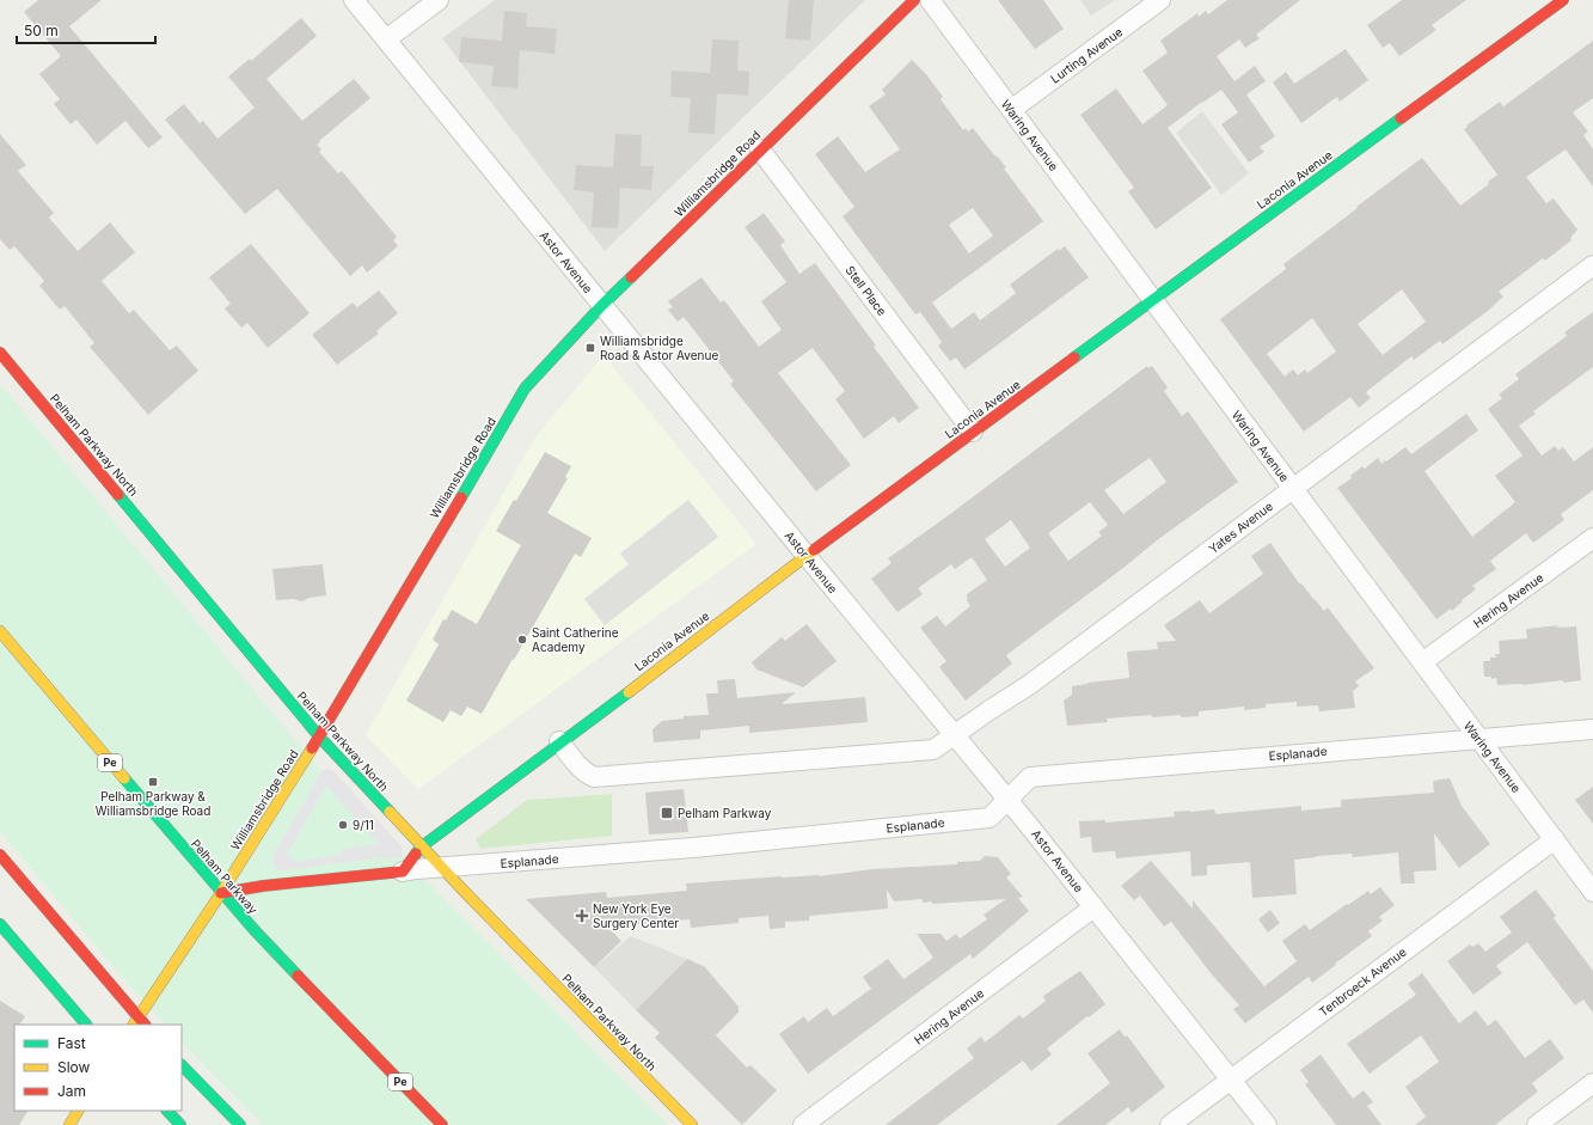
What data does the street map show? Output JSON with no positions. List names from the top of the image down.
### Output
{
  "streets": {
    "street": [
      "Lurting Avenue",
      "Waring Avenue",
      "Williamsbridge Road",
      "Laconia Avenue",
      "Astor Avenue",
      "Stell Place",
      "Pelham Parkway North",
      "Yates Avenue",
      "Hering Avenue",
      "Esplanade",
      "Pe",
      "Pelham Parkway",
      "Tenbroeck Avenue"
    ]
  },
  "crossings": [
    ["Lurting Avenue", "Waring Avenue"],
    ["Waring Avenue", "Laconia Avenue"],
    ["Waring Avenue", "Yates Avenue"],
    ["Waring Avenue", "Hering Avenue"],
    ["Waring Avenue", "Esplanade"],
    ["Waring Avenue", "Tenbroeck Avenue"],
    ["Williamsbridge Road", "Astor Avenue"],
    ["Williamsbridge Road", "Stell Place"],
    ["Williamsbridge Road", "Pelham Parkway North"],
    ["Williamsbridge Road", "Esplanade"],
    ["Williamsbridge Road", "Pelham Parkway"],
    ["Laconia Avenue", "Astor Avenue"],
    ["Laconia Avenue", "Stell Place"],
    ["Laconia Avenue", "Pelham Parkway North"],
    ["Laconia Avenue", "Esplanade"],
    ["Astor Avenue", "Yates Avenue"],
    ["Astor Avenue", "Hering Avenue"],
    ["Astor Avenue", "Esplanade"],
    ["Astor Avenue", "Tenbroeck Avenue"],
    ["Pelham Parkway North", "Esplanade"],
    ["Esplanade", "Pelham Parkway"]
  ],
  "places": {
    "transit": ["Williamsbridge Road & Astor Avenue", "Pelham Parkway & Williamsbridge Road", "Pelham Parkway"],
    "other": ["Saint Catherine Academy", "9/11"],
    "health": ["New York Eye Surgery Center"]
  },
  "legend": ["Fast", "Slow", "Jam"],
  "scale_bar": "50 m"
}
